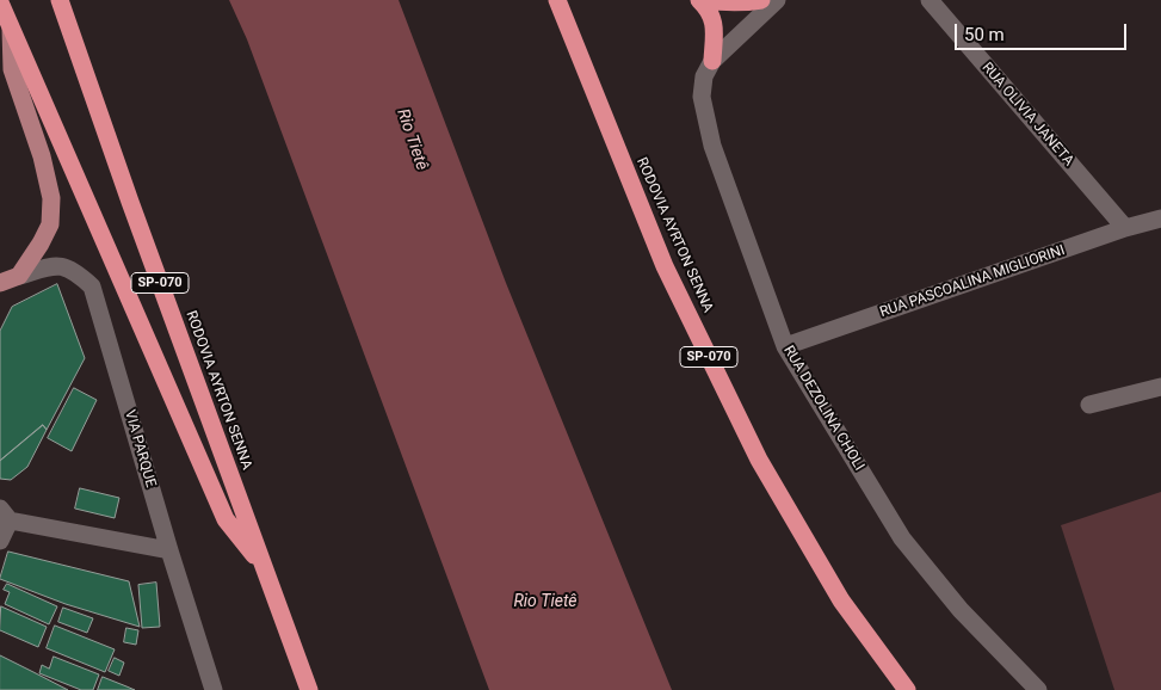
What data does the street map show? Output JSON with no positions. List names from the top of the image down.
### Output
{
  "streets": {
    "highway": ["RODOVIA AYRTON SENNA", "SP-070"],
    "street": [
      "RUA OLIVIA JANETA",
      "RUA PASCOALINA MIGLIORINI",
      "RUA DEZOLINA CHOLI",
      "VIA PARQUE"
    ]
  },
  "crossings": [
    ["RUA OLIVIA JANETA", "RUA PASCOALINA MIGLIORINI"],
    ["RUA PASCOALINA MIGLIORINI", "RUA DEZOLINA CHOLI"]
  ],
  "water": ["Rio Tietê"],
  "scale_bar": "50 m"
}
